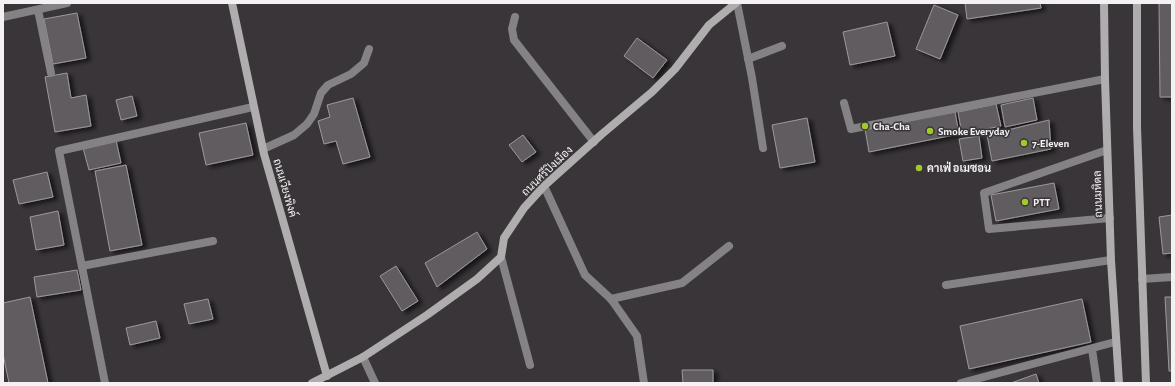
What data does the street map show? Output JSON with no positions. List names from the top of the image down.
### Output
{
  "streets": {
    "street": ["ถนนศรีปิงเมือง", "ถนนเวียงพิงค์", "ถนนมหิดล"]
  },
  "places": [
    "Cha-Cha",
    "Smoke Everyday",
    "7-Eleven",
    "คาเฟ่ อเมซอน",
    "PTT"
  ]
}
